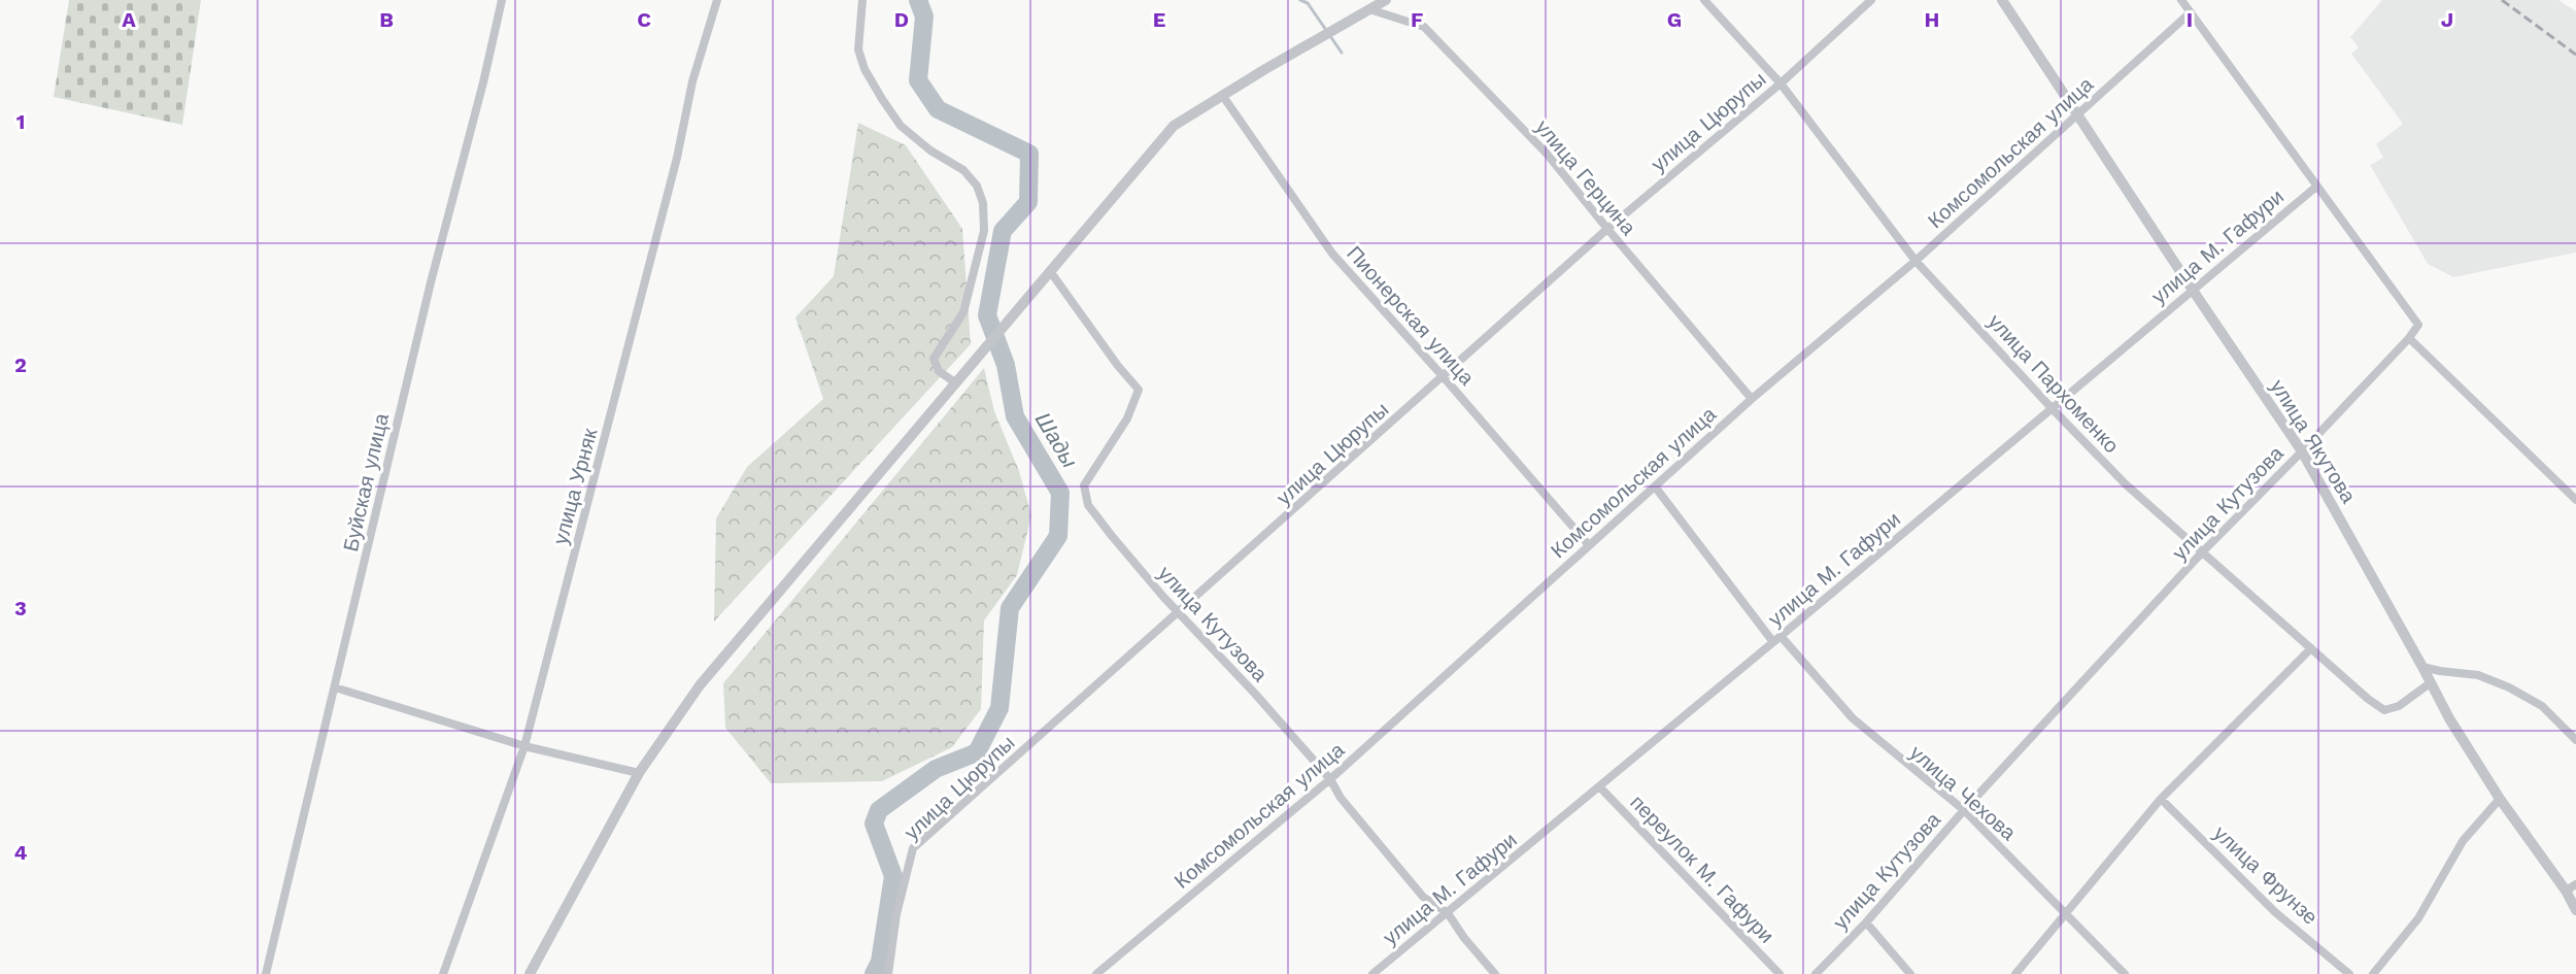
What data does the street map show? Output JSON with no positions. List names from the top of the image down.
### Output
{
  "streets": {
    "street": [
      "улица Цюрупы",
      "Комсомольская улица",
      "улица Герцина",
      "улица М. Гафури",
      "Пионерская улица",
      "улица Пархоменко",
      "улица Якутова",
      "Буйская улица",
      "улица Урняк",
      "улица Кутузова",
      "улица Чехова",
      "переулок М. Гафури",
      "улица Фрунзе"
    ]
  },
  "crossings": [
    ["улица Цюрупы", "улица Герцина"],
    ["улица Цюрупы", "Пионерская улица"],
    ["улица Цюрупы", "улица Пархоменко"],
    ["улица Цюрупы", "улица Кутузова"],
    ["Комсомольская улица", "улица Герцина"],
    ["Комсомольская улица", "Пионерская улица"],
    ["Комсомольская улица", "улица Пархоменко"],
    ["Комсомольская улица", "улица Якутова"],
    ["Комсомольская улица", "улица Кутузова"],
    ["Комсомольская улица", "улица Чехова"],
    ["улица М. Гафури", "улица Пархоменко"],
    ["улица М. Гафури", "улица Якутова"],
    ["улица М. Гафури", "улица Кутузова"],
    ["улица М. Гафури", "улица Чехова"],
    ["улица М. Гафури", "переулок М. Гафури"],
    ["улица Пархоменко", "улица Якутова"],
    ["улица Пархоменко", "улица Кутузова"],
    ["улица Якутова", "улица Кутузова"],
    ["улица Кутузова", "улица Чехова"]
  ],
  "water": ["Шады"],
  "grid": {
    "columns": [
      "A",
      "B",
      "C",
      "D",
      "E",
      "F",
      "G",
      "H",
      "I",
      "J"
    ],
    "rows": [
      "1",
      "2",
      "3",
      "4"
    ]
  }
}
